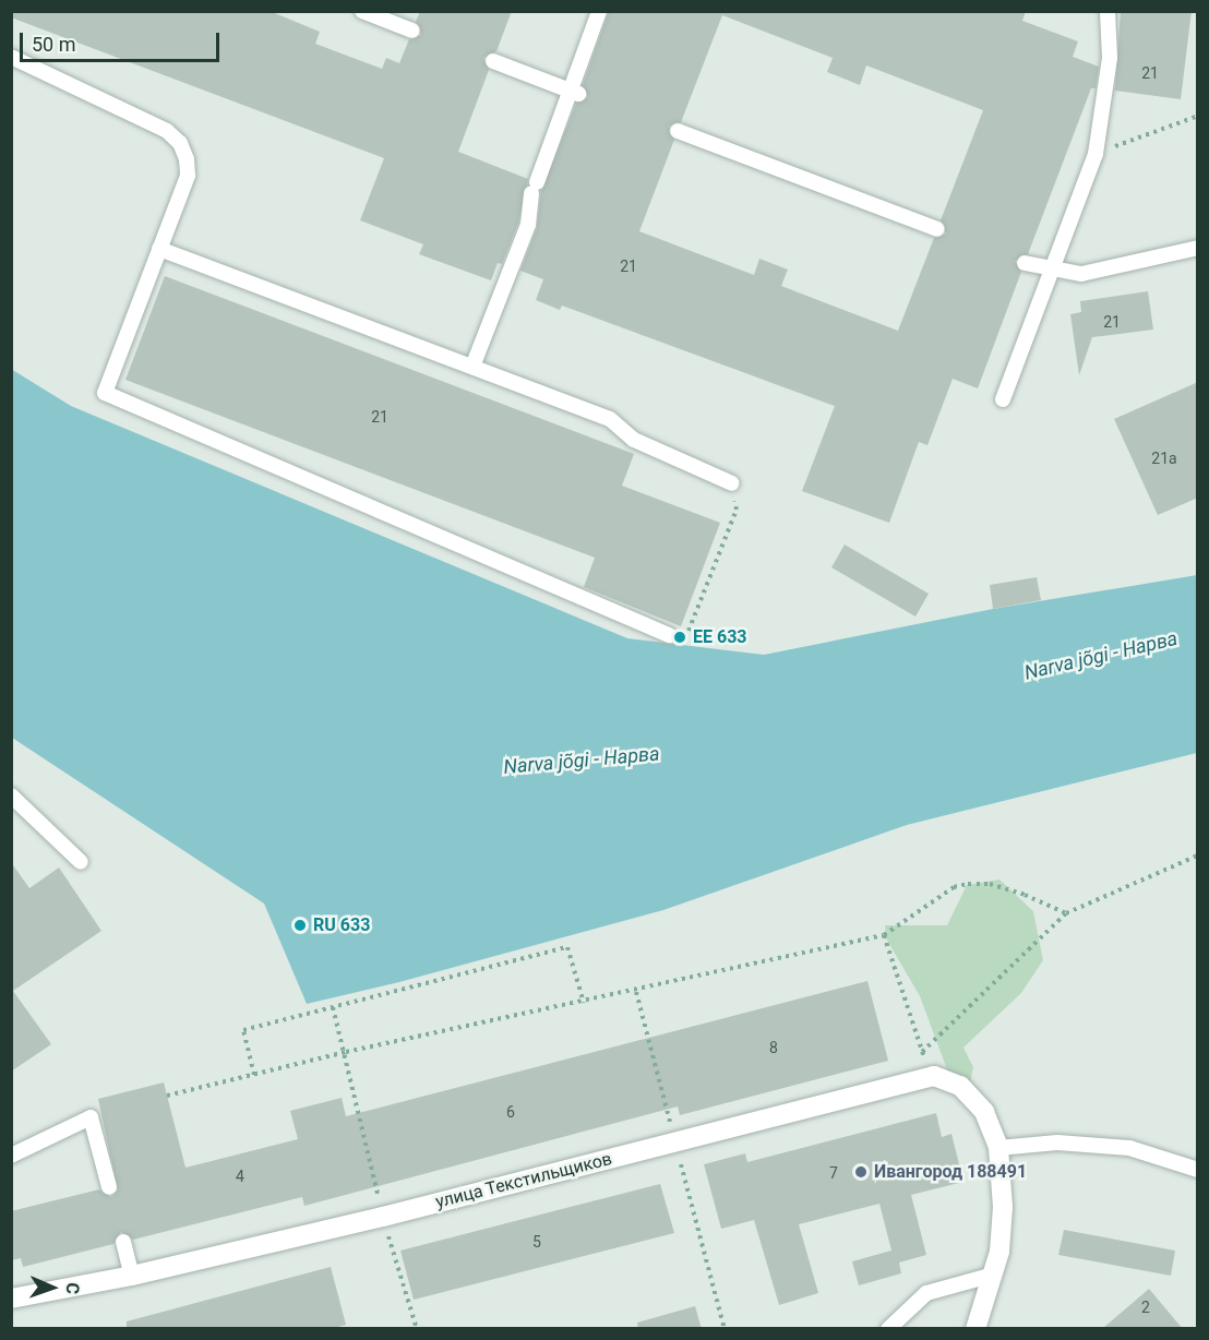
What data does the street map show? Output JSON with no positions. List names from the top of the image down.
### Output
{
  "streets": {
    "street": ["улица Текстильщиков"]
  },
  "water": ["Narva jõgi - Нарва"],
  "places": ["EE 633", "RU 633", "Ивангород 188491"],
  "house_numbers": [
    "21",
    "21",
    "21",
    "21",
    "21a",
    "8",
    "6",
    "7",
    "4",
    "5",
    "2"
  ],
  "scale_bar": "50 m",
  "north": "right"
}
